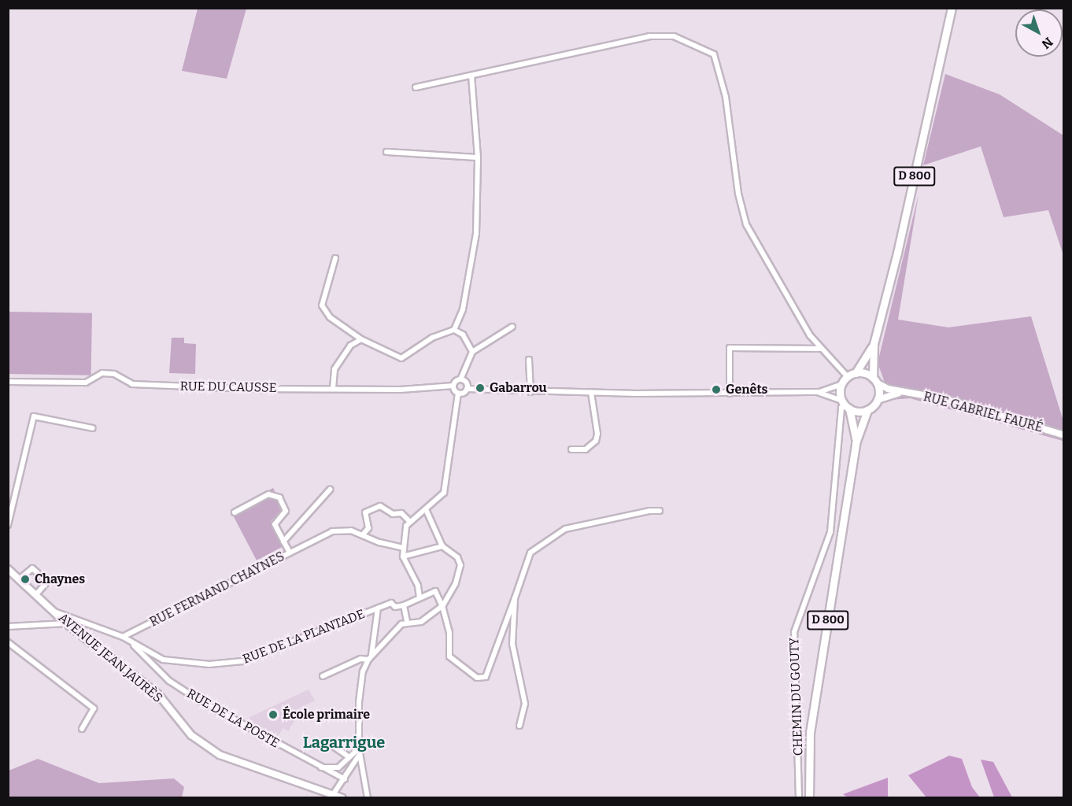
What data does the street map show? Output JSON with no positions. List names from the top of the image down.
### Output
{
  "streets": {
    "main road": ["D 800"],
    "street": [
      "RUE DU CAUSSE",
      "RUE GABRIEL FAURÉ",
      "RUE FERNAND CHAYNES",
      "RUE DE LA PLANTADE",
      "AVENUE JEAN JAURÈS",
      "CHEMIN DU GOUTY",
      "RUE DE LA POSTE"
    ]
  },
  "crossings": [
    ["D 800", "RUE GABRIEL FAURÉ"],
    ["D 800", "CHEMIN DU GOUTY"],
    ["RUE GABRIEL FAURÉ", "CHEMIN DU GOUTY"],
    ["RUE FERNAND CHAYNES", "RUE DE LA PLANTADE"],
    ["RUE DE LA PLANTADE", "RUE DE LA POSTE"]
  ],
  "districts": ["Lagarrigue"],
  "places": [
    "Gabarrou",
    "Genêts",
    "Chaynes",
    "École primaire"
  ],
  "north": "bottom right"
}
